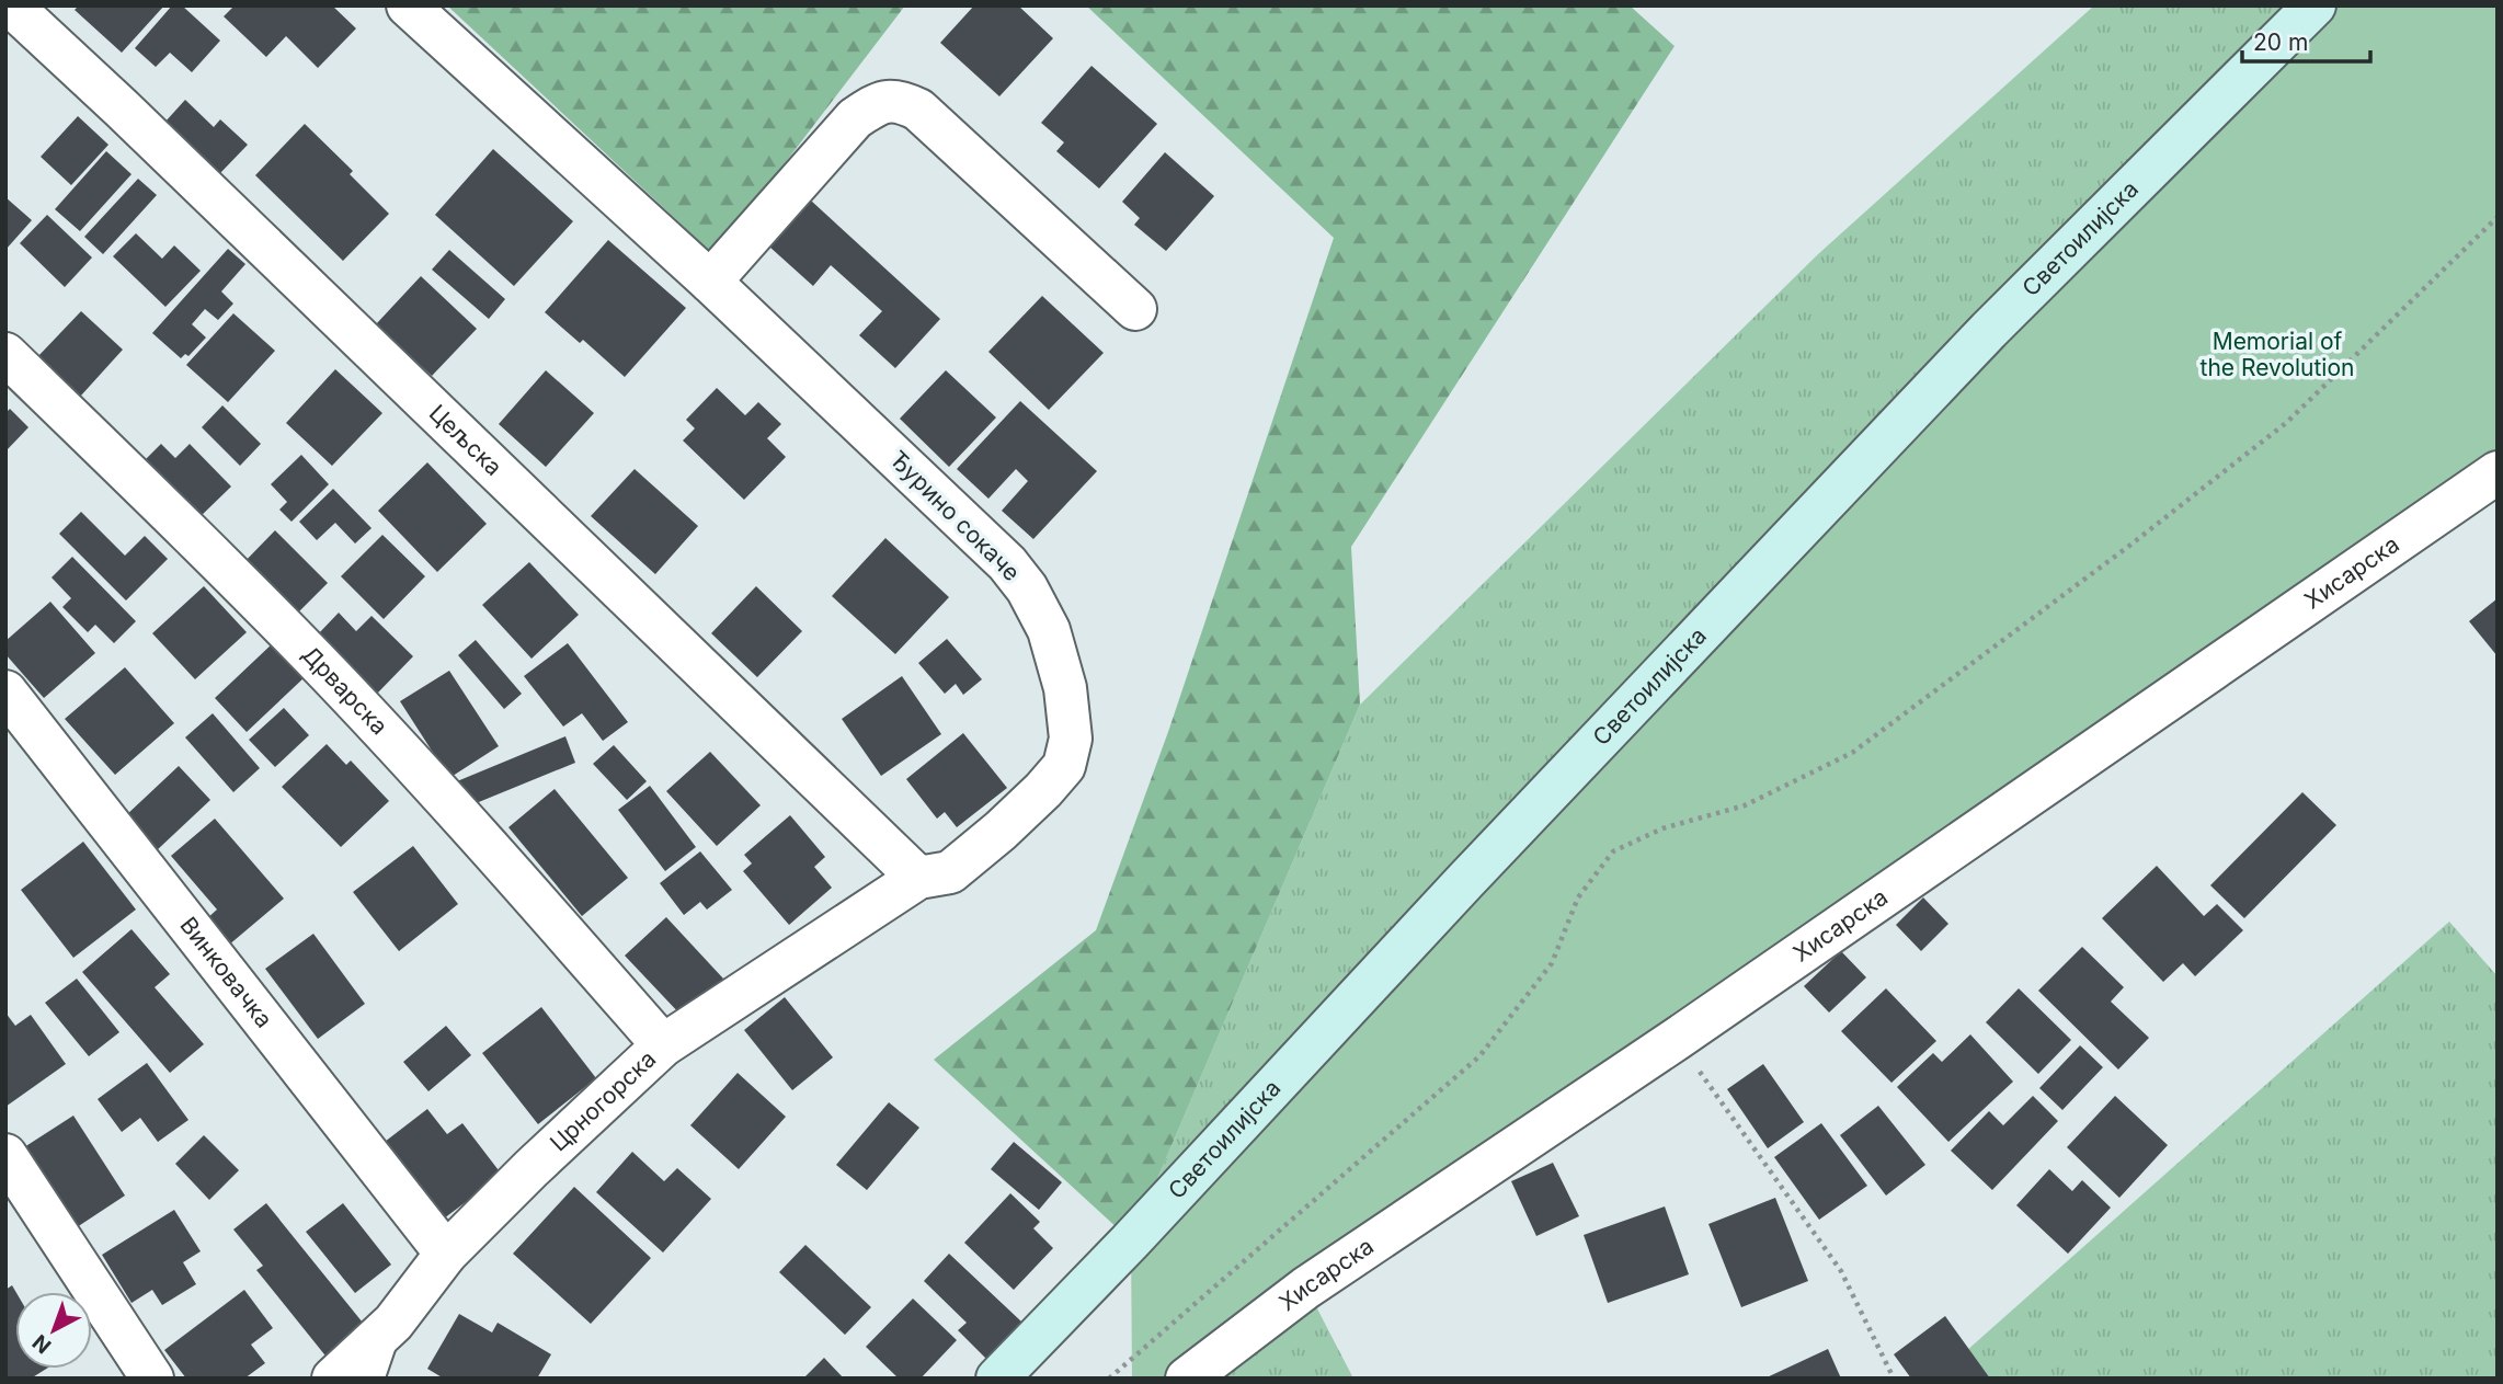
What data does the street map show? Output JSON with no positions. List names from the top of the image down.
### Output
{
  "streets": {
    "street": [
      "Светоилијска",
      "Цељска",
      "Ђурино сокаче",
      "Хисарска",
      "Дрварска",
      "Винковачка",
      "Црногорска"
    ]
  },
  "crossings": [
    ["Цељска", "Ђурино сокаче"],
    ["Цељска", "Црногорска"],
    ["Ђурино сокаче", "Црногорска"],
    ["Дрварска", "Црногорска"],
    ["Винковачка", "Црногорска"]
  ],
  "parks": ["Memorial of the Revolution"],
  "scale_bar": "20 m",
  "north": "bottom left"
}
